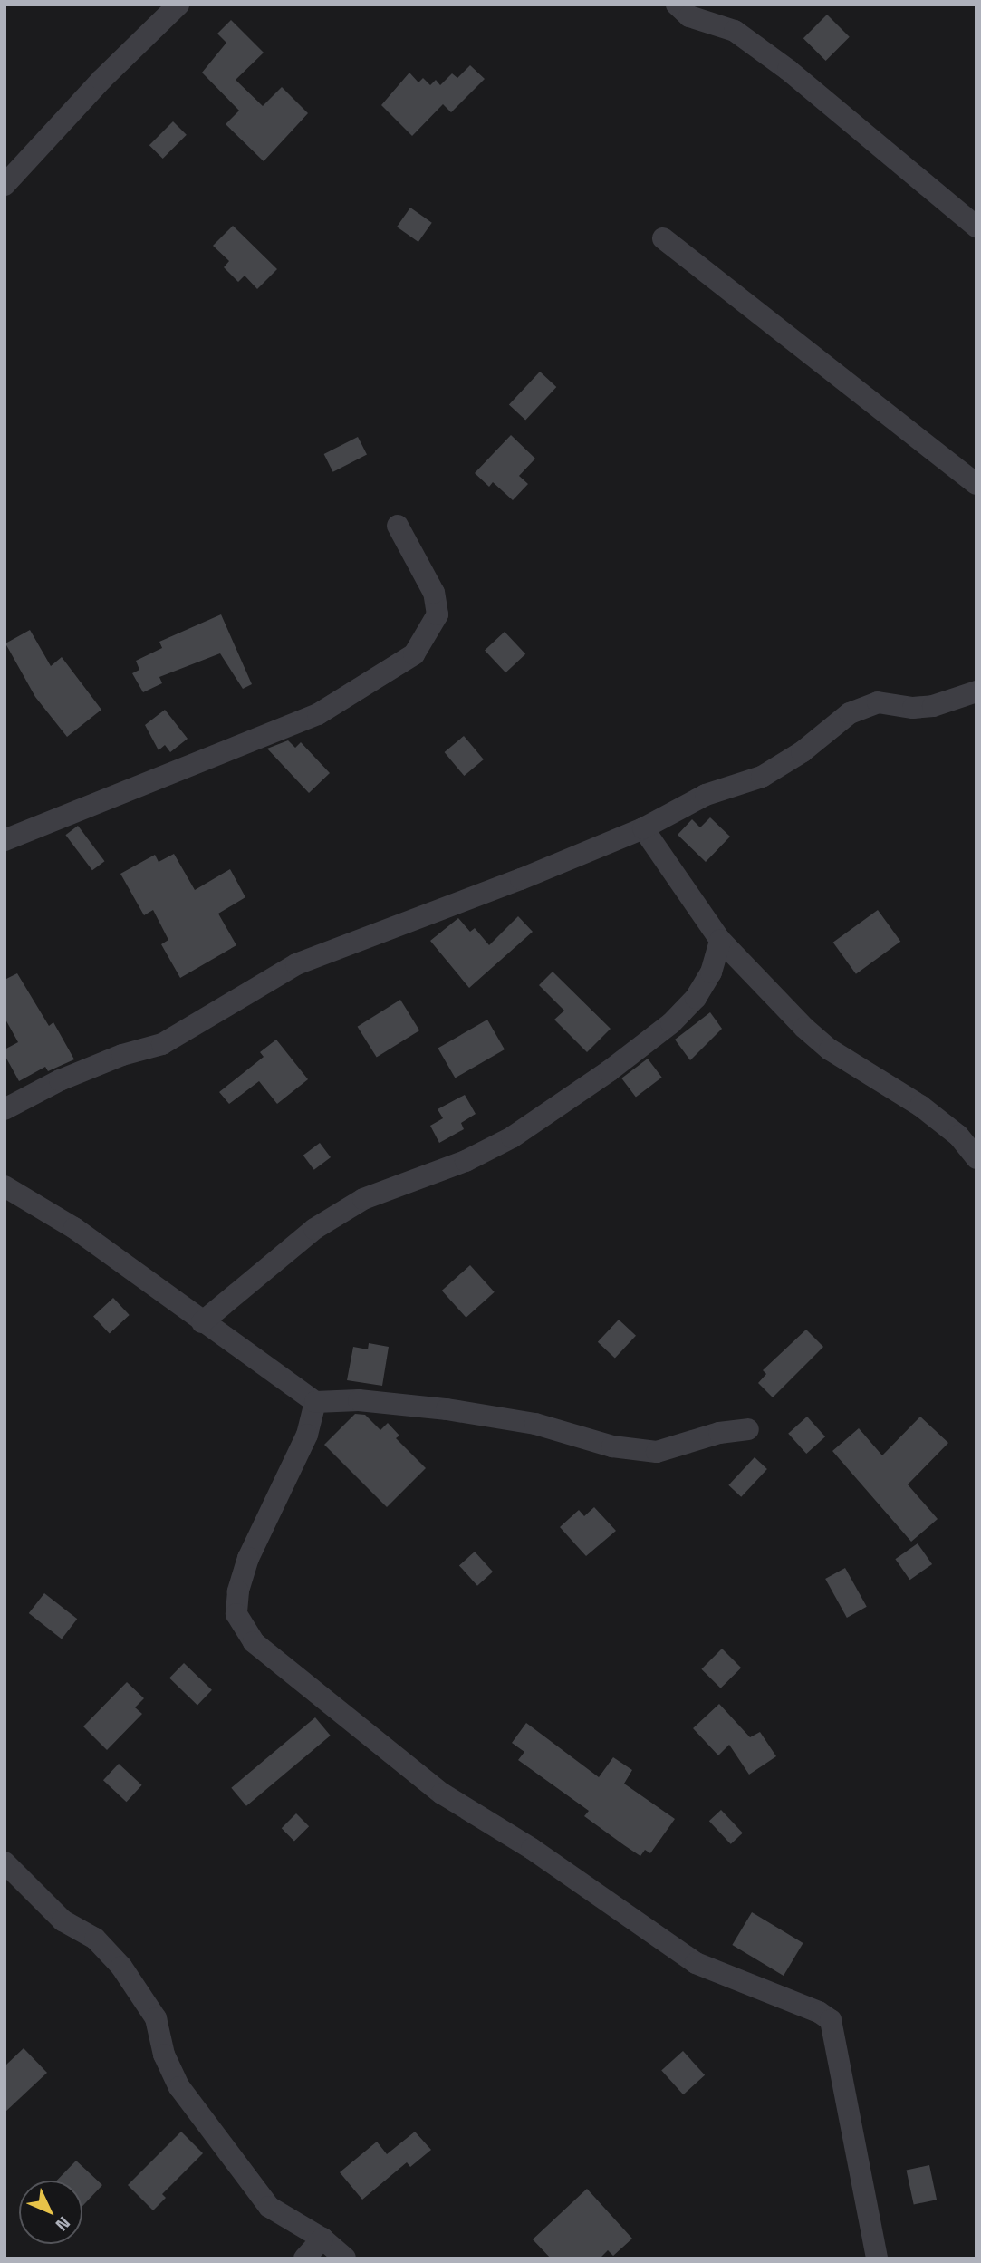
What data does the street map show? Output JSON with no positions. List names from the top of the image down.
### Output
{
  "north": "bottom right"
}
